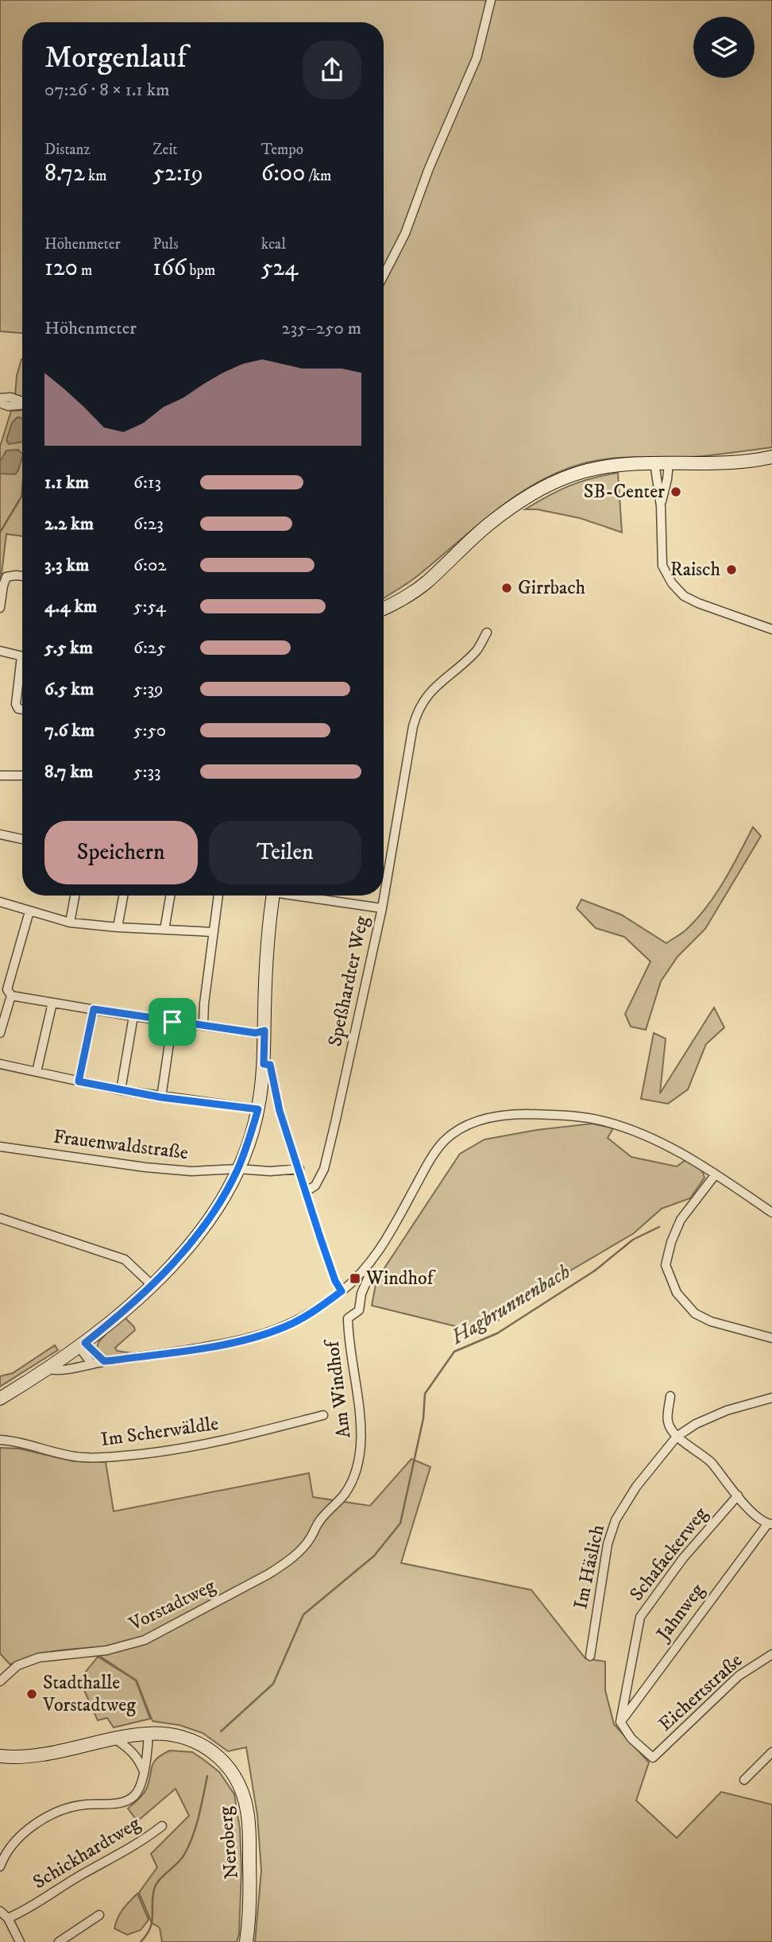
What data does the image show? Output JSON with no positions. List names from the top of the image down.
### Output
{
  "streets": {
    "street": [
      "Speßhardter Weg",
      "Frauenwaldstraße",
      "Am Windhof",
      "Im Scherwäldle",
      "Schafackerweg",
      "Im Häslich",
      "Vorstadtweg",
      "Jahnweg",
      "Eichertstraße",
      "Neroberg",
      "Schickhardtweg"
    ]
  },
  "crossings": [
    ["Am Windhof", "Vorstadtweg"],
    ["Schafackerweg", "Jahnweg"],
    ["Schafackerweg", "Eichertstraße"],
    ["Jahnweg", "Eichertstraße"]
  ],
  "water": ["Hagbrunnenbach"],
  "places": {
    "other": [
      "SB-Center",
      "Raisch",
      "Girrbach",
      "Stadthalle Vorstadtweg"
    ],
    "transit": ["Windhof"]
  },
  "page": {
    "heading": ["Morgenlauf", "07:26 · 8 × 1.1 km"],
    "stats": [
      ["Distanz", "8.72 km"],
      ["Zeit", "52:19"],
      ["Tempo", "6:00 /km"],
      ["Höhenmeter", "120 m"],
      ["Puls", "166 bpm"],
      ["kcal", "524"]
    ],
    "chart": ["Höhenmeter", "235–250 m"],
    "list": [
      {
        "name": "1.1 km",
        "note": "6:13"
      },
      {
        "name": "2.2 km",
        "note": "6:23"
      },
      {
        "name": "3.3 km",
        "note": "6:02"
      },
      {
        "name": "4.4 km",
        "note": "5:54"
      },
      {
        "name": "5.5 km",
        "note": "6:25"
      },
      {
        "name": "6.5 km",
        "note": "5:39"
      },
      {
        "name": "7.6 km",
        "note": "5:50"
      },
      {
        "name": "8.7 km",
        "note": "5:33"
      }
    ],
    "buttons": ["Speichern", "Teilen"]
  }
}
